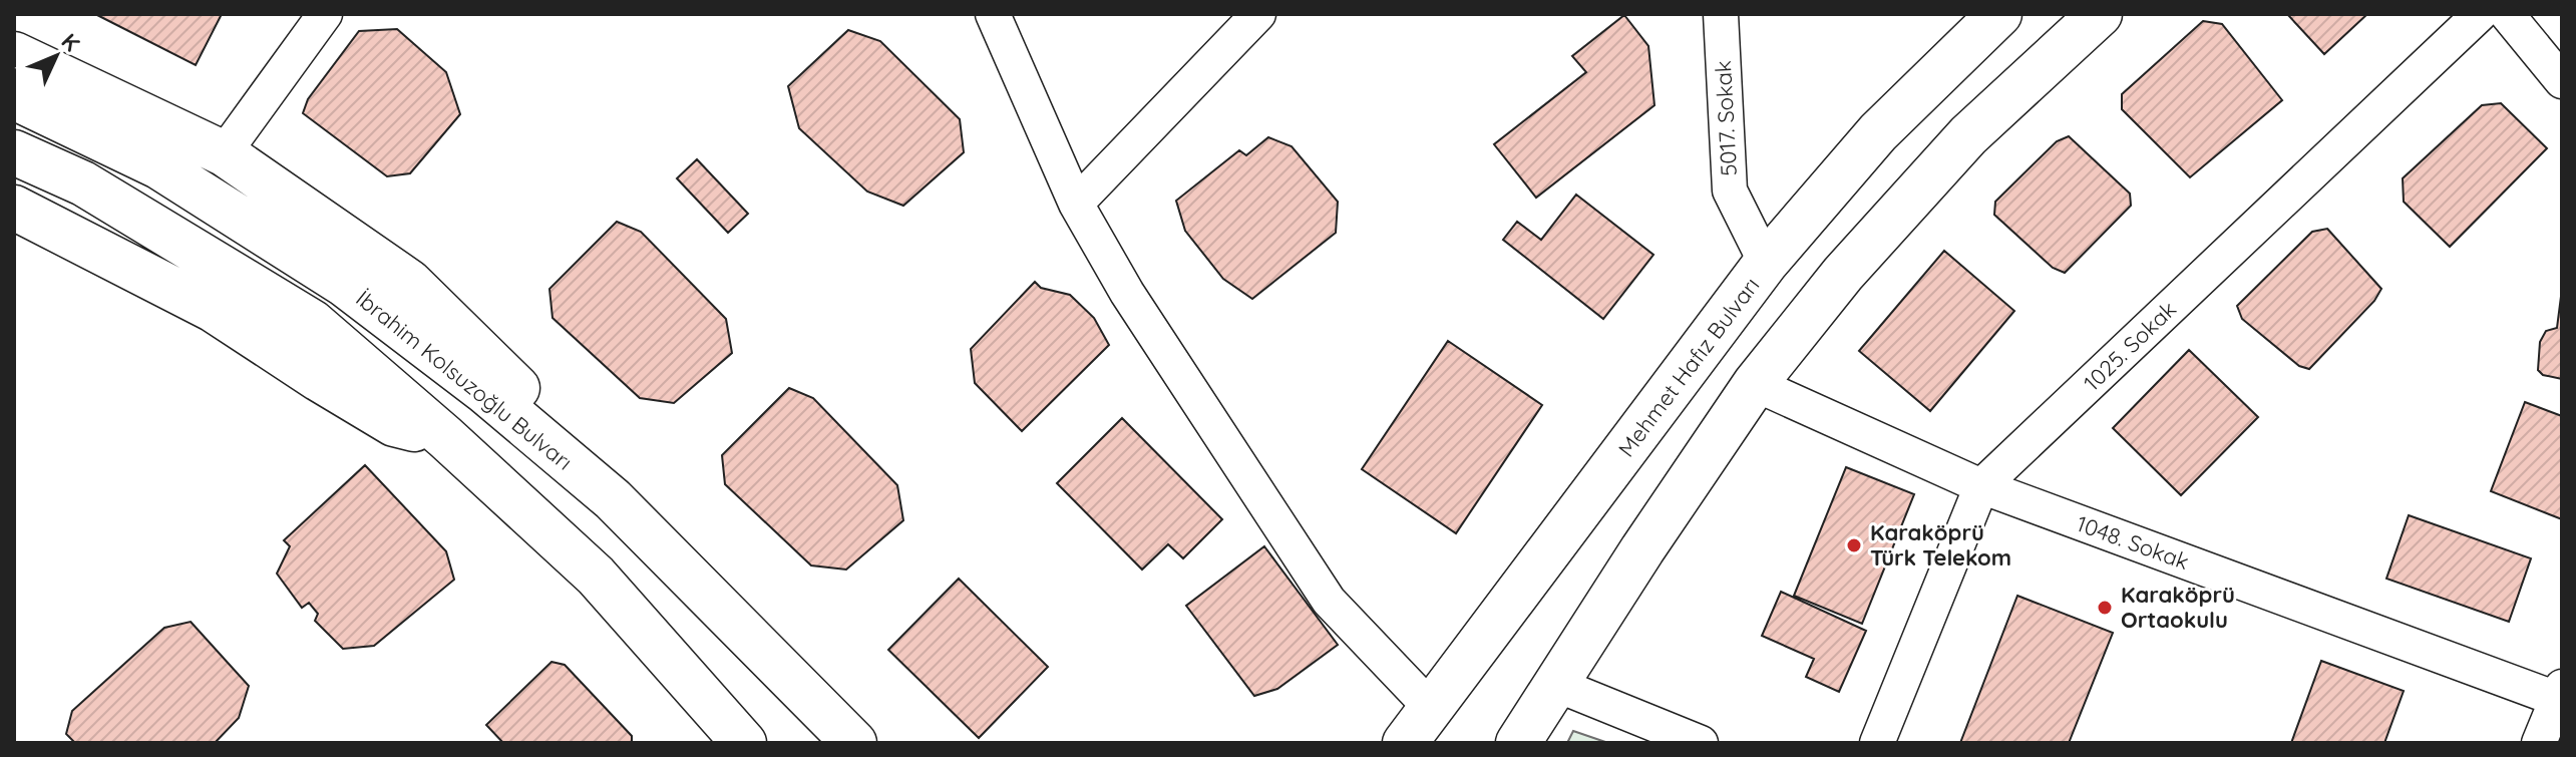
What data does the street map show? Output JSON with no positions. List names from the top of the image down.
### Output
{
  "streets": {
    "main road": ["Mehmet Hafız Bulvarı", "İbrahim Kolsuzoğlu Bulvarı"],
    "street": ["5017. Sokak", "1025. Sokak", "1048. Sokak"]
  },
  "crossings": [
    ["5017. Sokak", "Mehmet Hafız Bulvarı"],
    ["1025. Sokak", "1048. Sokak"]
  ],
  "places": ["Karaköprü Türk Telekom", "Karaköprü Ortaokulu"],
  "north": "top right"
}
